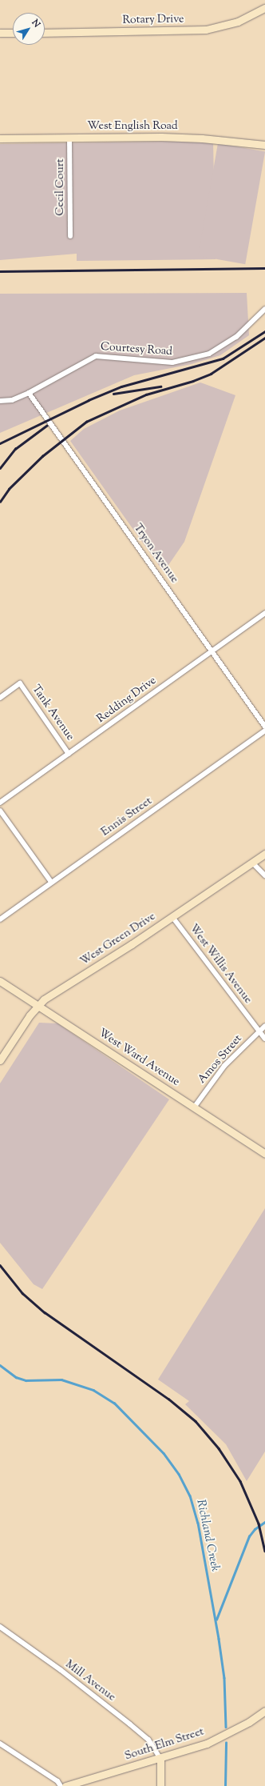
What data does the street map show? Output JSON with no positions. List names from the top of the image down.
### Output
{
  "streets": {
    "street": [
      "Rotary Drive",
      "West English Road",
      "Cecil Court",
      "Courtesy Road",
      "Tryon Avenue",
      "Redding Drive",
      "Tank Avenue",
      "Ennis Street",
      "West Green Drive",
      "West Willis Avenue",
      "West Ward Avenue",
      "Amos Street",
      "Mill Avenue",
      "South Elm Street"
    ]
  },
  "crossings": [
    ["West English Road", "Cecil Court"],
    ["Courtesy Road", "Tryon Avenue"],
    ["Tryon Avenue", "Redding Drive"],
    ["Redding Drive", "Tank Avenue"],
    ["West Green Drive", "West Willis Avenue"],
    ["West Green Drive", "West Ward Avenue"],
    ["West Willis Avenue", "Amos Street"],
    ["West Ward Avenue", "Amos Street"],
    ["Mill Avenue", "South Elm Street"]
  ],
  "water": ["Richland Creek"],
  "north": "top right"
}
